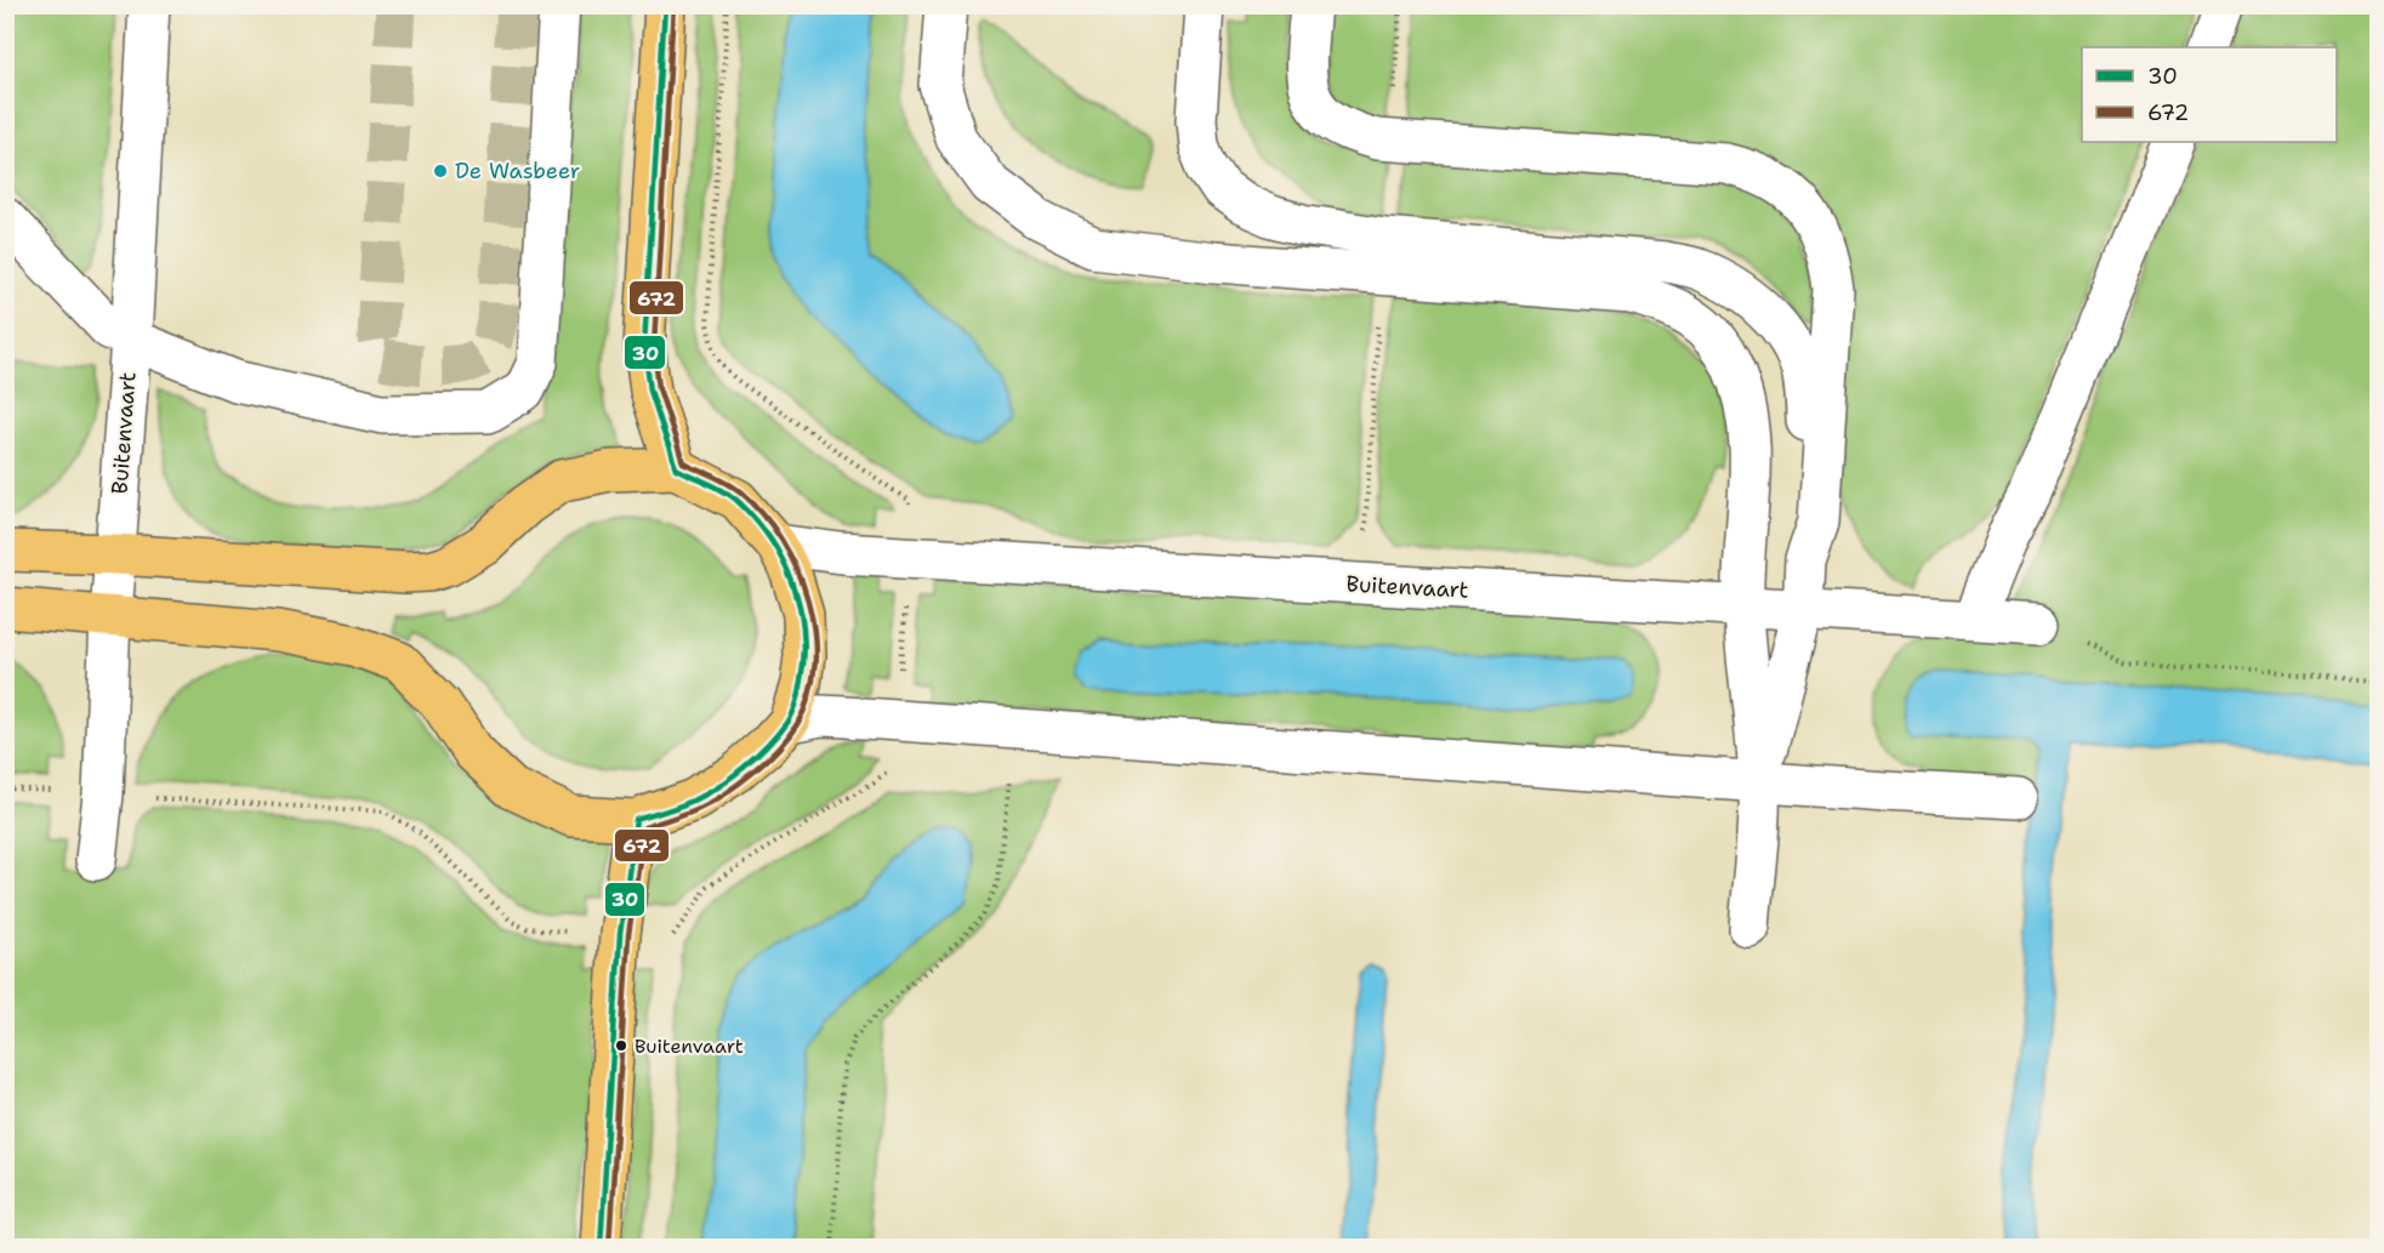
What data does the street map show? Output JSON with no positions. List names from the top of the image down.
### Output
{
  "streets": {
    "street": ["Buitenvaart"]
  },
  "places": ["De Wasbeer", "Buitenvaart"],
  "lines": ["transit line 30", "transit line 672"],
  "legend": ["30", "672"]
}
